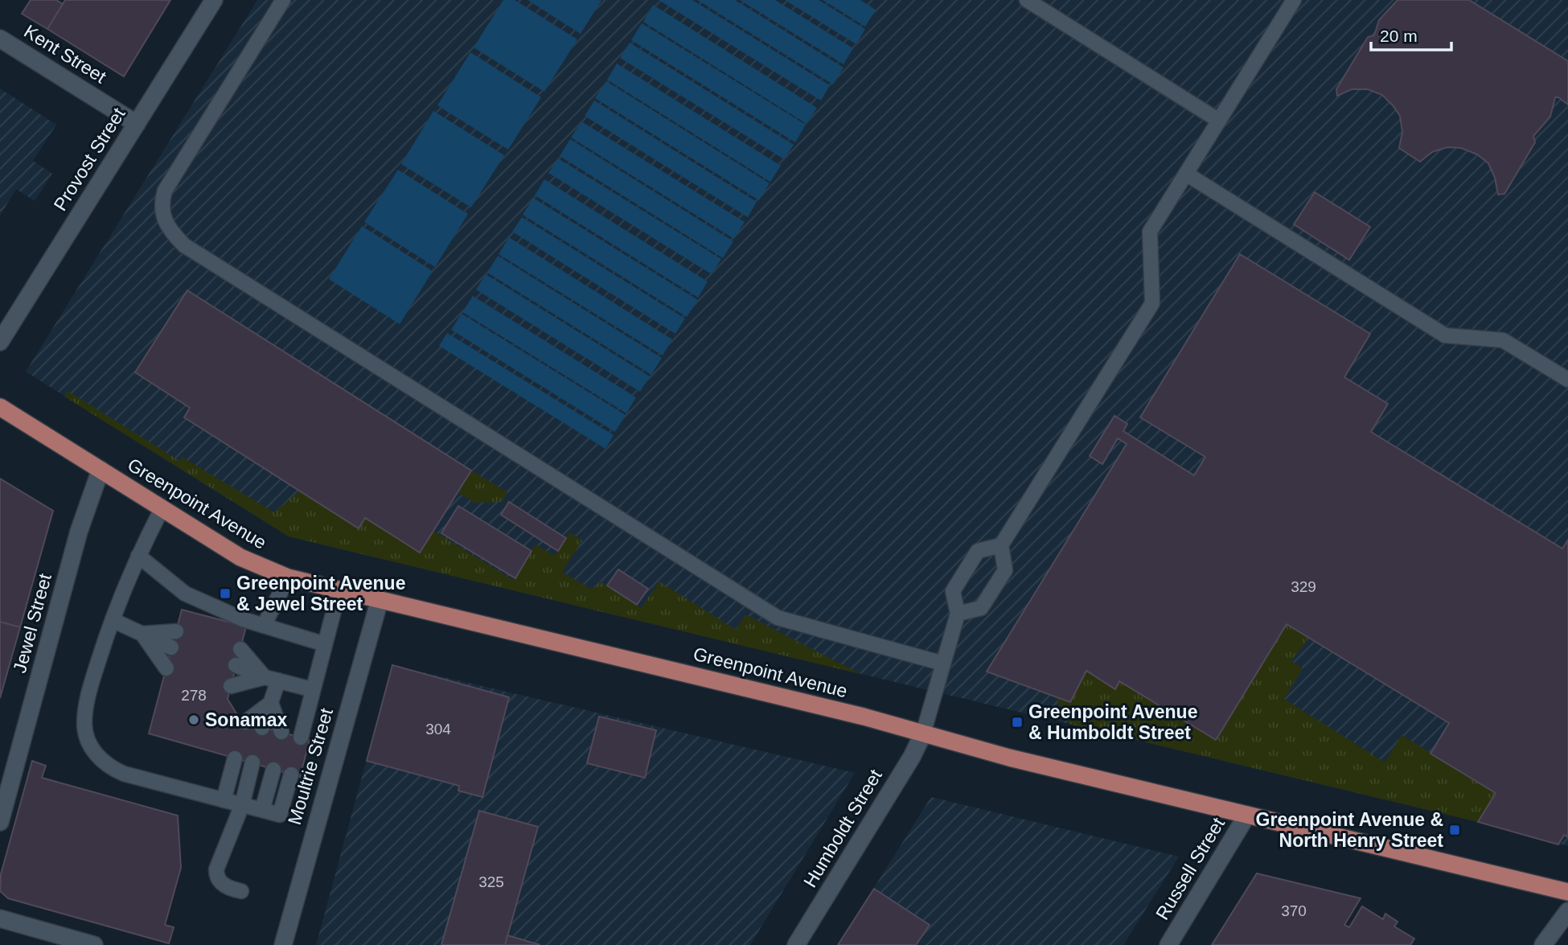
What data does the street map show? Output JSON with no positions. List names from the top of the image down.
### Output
{
  "streets": {
    "main road": ["Greenpoint Avenue"],
    "street": [
      "Kent Street",
      "Provost Street",
      "Jewel Street",
      "Moultrie Street",
      "Humboldt Street",
      "Russell Street"
    ]
  },
  "crossings": [
    ["Kent Street", "Provost Street"],
    ["Greenpoint Avenue", "Jewel Street"],
    ["Greenpoint Avenue", "Moultrie Street"],
    ["Greenpoint Avenue", "Humboldt Street"],
    ["Greenpoint Avenue", "Russell Street"]
  ],
  "places": {
    "transit": ["Greenpoint Avenue & Jewel Street", "Greenpoint Avenue & Humboldt Street", "Greenpoint Avenue & North Henry Street"],
    "other": ["Sonamax"]
  },
  "house_numbers": [
    "329",
    "278",
    "304",
    "325",
    "370"
  ],
  "scale_bar": "20 m"
}
